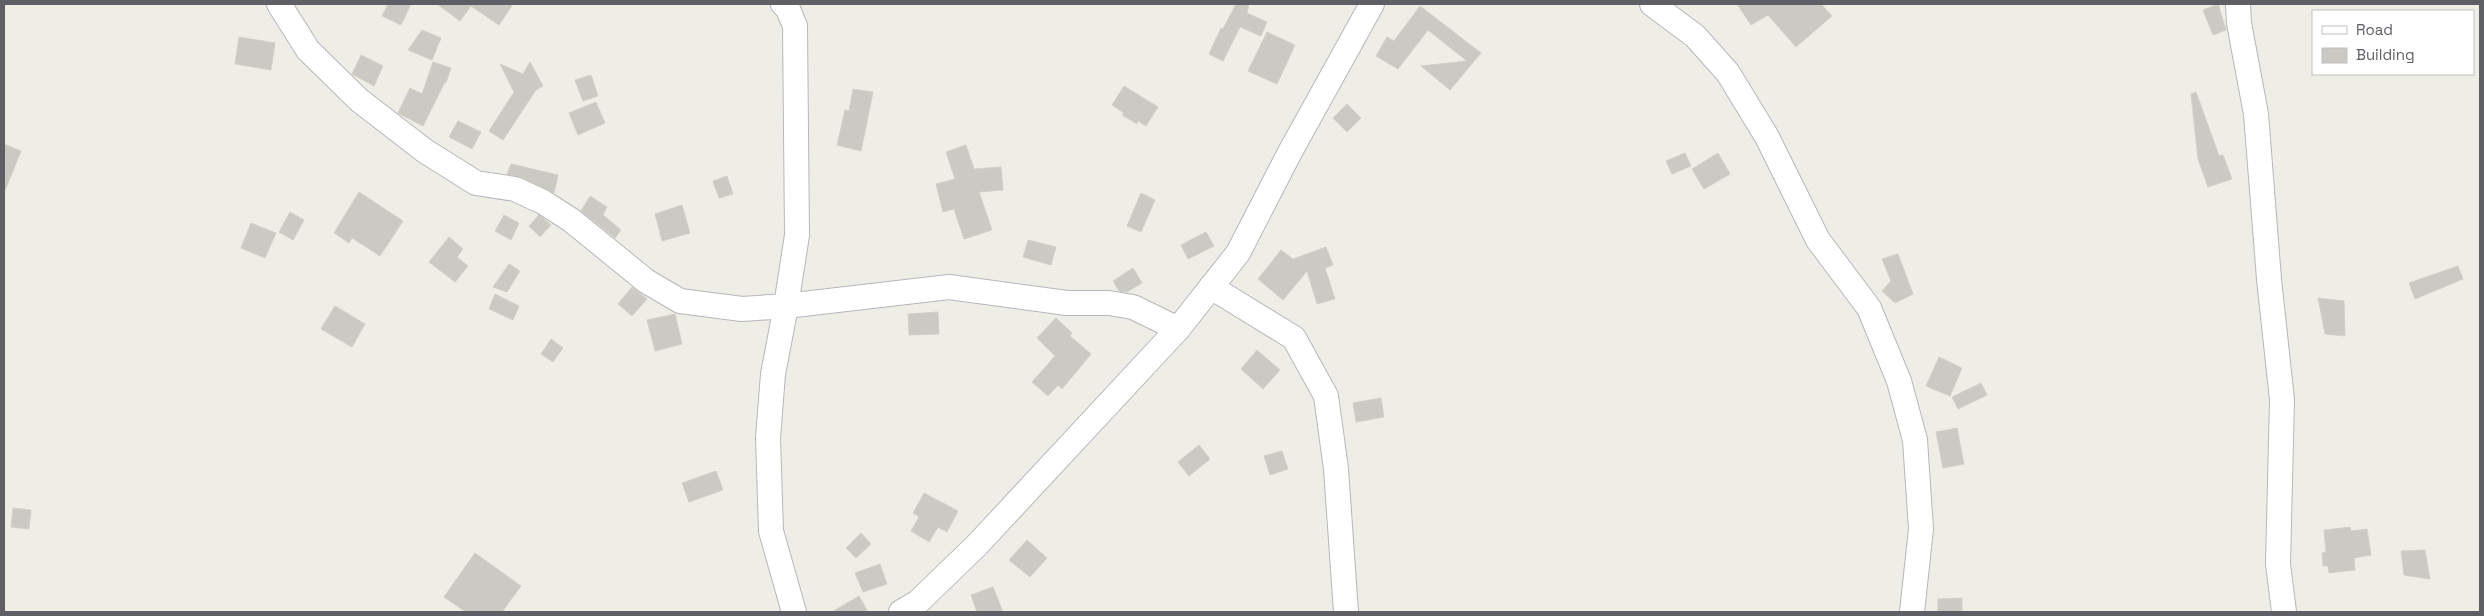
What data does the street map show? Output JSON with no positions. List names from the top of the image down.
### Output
{
  "legend": ["Road", "Building"]
}
